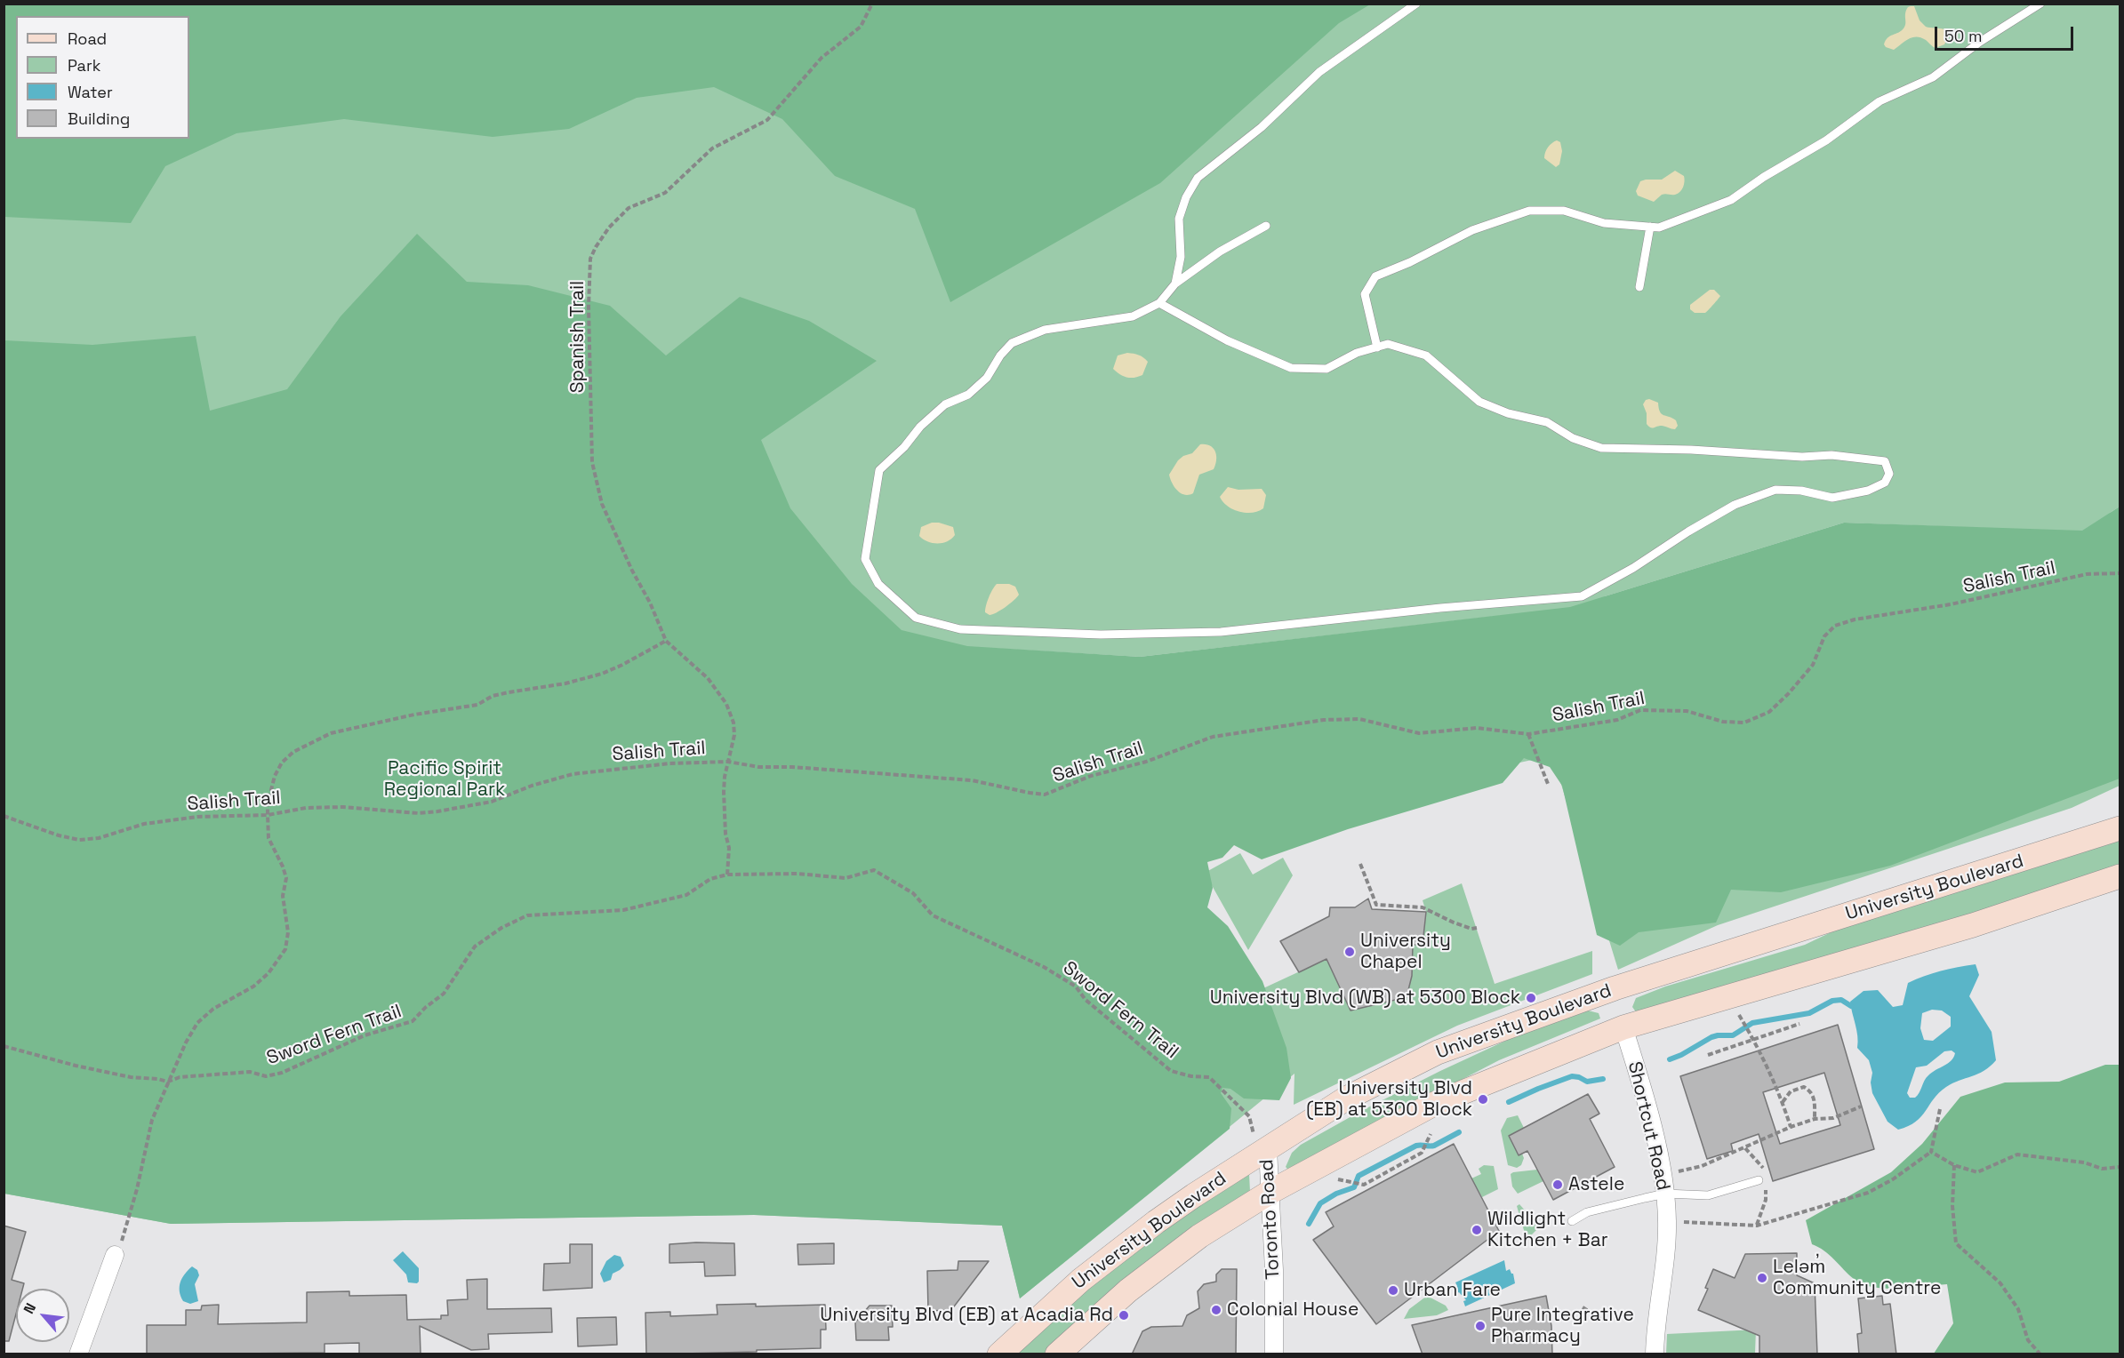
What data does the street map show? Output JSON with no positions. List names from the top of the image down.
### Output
{
  "streets": {
    "main road": ["University Boulevard"],
    "street": ["Shortcut Road", "Toronto Road"],
    "path": ["Spanish Trail", "Salish Trail", "Sword Fern Trail"]
  },
  "crossings": [
    ["Spanish Trail", "Salish Trail"],
    ["Spanish Trail", "Sword Fern Trail"],
    ["University Boulevard", "Sword Fern Trail"],
    ["University Boulevard", "Shortcut Road"],
    ["University Boulevard", "Toronto Road"],
    ["Sword Fern Trail", "Toronto Road"]
  ],
  "parks": ["Pacific Spirit Regional Park"],
  "places": [
    "University Chapel",
    "University Blvd (WB) at 5300 Block",
    "University Blvd (EB) at 5300 Block",
    "Astele",
    "Wildlight Kitchen + Bar",
    "Leləm̓ Community Centre",
    "Urban Fare",
    "Colonial House",
    "University Blvd (EB) at Acadia Rd",
    "Pure Integrative Pharmacy"
  ],
  "legend": [
    "Road",
    "Park",
    "Water",
    "Building"
  ],
  "scale_bar": "50 m",
  "north": "top left"
}
